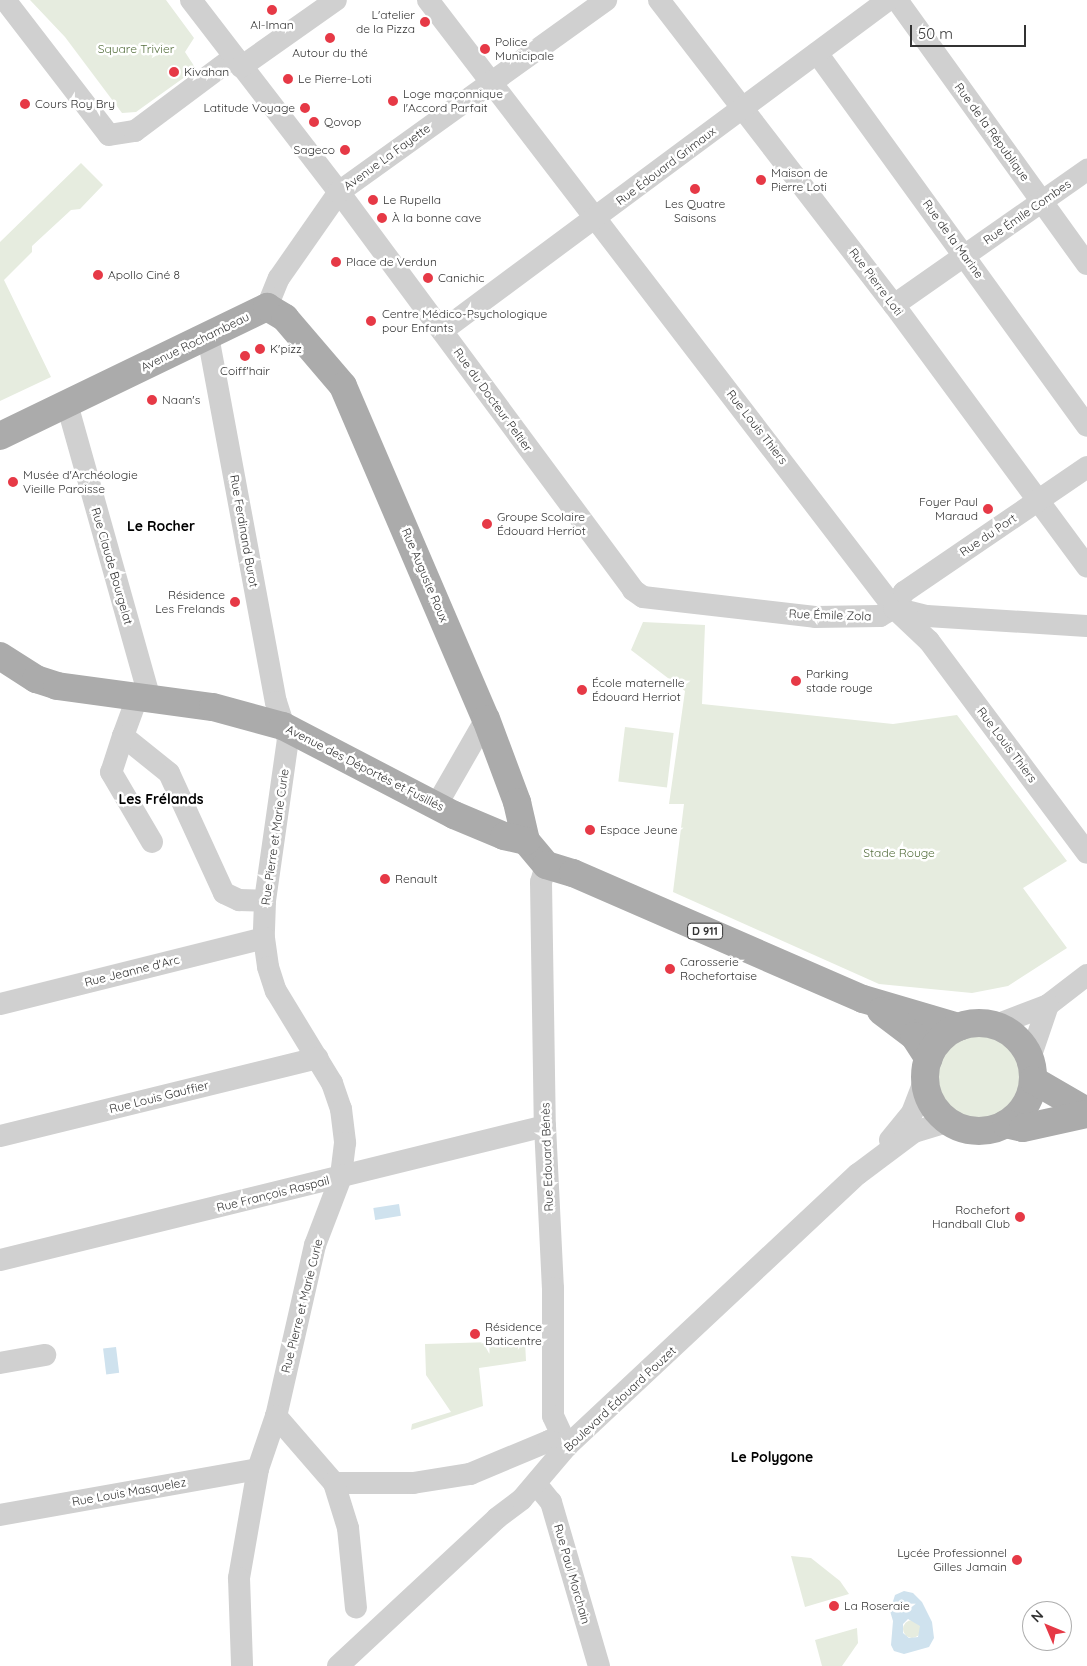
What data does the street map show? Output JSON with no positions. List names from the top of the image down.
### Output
{
  "streets": {
    "main road": [
      "Avenue Rochambeau",
      "Rue Auguste Roux",
      "Avenue des Déportés et Fusillés",
      "D 911"
    ],
    "street": [
      "Rue de la République",
      "Avenue La Fayette",
      "Rue Édouard Grimaux",
      "Rue Émile Combes",
      "Rue de la Marine",
      "Rue Pierre Loti",
      "Rue du Docteur Peltier",
      "Rue Louis Thiers",
      "Rue Ferdinand Burot",
      "Rue du Port",
      "Rue Claude Bourgelat",
      "Rue Émile Zola",
      "Rue Pierre et Marie Curie",
      "Rue Jeanne d'Arc",
      "Rue Louis Gauffier",
      "Rue Edouard Bénès",
      "Rue François Raspail",
      "Boulevard Édouard Pouzet",
      "Rue Louis Masquelez",
      "Rue Paul Morchain"
    ]
  },
  "crossings": [
    ["Rue de la République", "Rue Émile Combes"],
    ["Avenue La Fayette", "Rue du Docteur Peltier"],
    ["Avenue La Fayette", "Rue Louis Thiers"],
    ["Rue Édouard Grimaux", "Rue de la Marine"],
    ["Rue Édouard Grimaux", "Rue Pierre Loti"],
    ["Rue Édouard Grimaux", "Rue du Docteur Peltier"],
    ["Rue Édouard Grimaux", "Rue Louis Thiers"],
    ["Rue Émile Combes", "Rue de la Marine"],
    ["Rue Émile Combes", "Rue Pierre Loti"],
    ["Rue Pierre Loti", "Rue du Port"],
    ["Avenue Rochambeau", "Rue Ferdinand Burot"],
    ["Avenue Rochambeau", "Rue Claude Bourgelat"],
    ["Avenue Rochambeau", "Rue Auguste Roux"],
    ["Rue du Docteur Peltier", "Rue Émile Zola"],
    ["Rue Louis Thiers", "Rue du Port"],
    ["Rue Louis Thiers", "Rue Émile Zola"],
    ["Rue Ferdinand Burot", "Avenue des Déportés et Fusillés"],
    ["Rue Ferdinand Burot", "Rue Pierre et Marie Curie"],
    ["Rue du Port", "Rue Émile Zola"],
    ["Rue Claude Bourgelat", "Avenue des Déportés et Fusillés"],
    ["Rue Auguste Roux", "Avenue des Déportés et Fusillés"],
    ["Rue Auguste Roux", "D 911"],
    ["Rue Auguste Roux", "Rue Edouard Bénès"],
    ["Avenue des Déportés et Fusillés", "Rue Pierre et Marie Curie"],
    ["Rue Pierre et Marie Curie", "Rue Jeanne d'Arc"],
    ["Rue Pierre et Marie Curie", "Rue Louis Gauffier"],
    ["Rue Pierre et Marie Curie", "Rue François Raspail"],
    ["Rue Pierre et Marie Curie", "Rue Louis Masquelez"],
    ["D 911", "Rue Edouard Bénès"],
    ["D 911", "Boulevard Édouard Pouzet"],
    ["Rue Edouard Bénès", "Rue François Raspail"],
    ["Rue Edouard Bénès", "Boulevard Édouard Pouzet"],
    ["Boulevard Édouard Pouzet", "Rue Paul Morchain"]
  ],
  "districts": ["Le Rocher", "Les Frélands", "Le Polygone"],
  "parks": ["Square Trivier", "Stade Rouge"],
  "places": [
    "Al-Iman",
    "L'atelier de la Pizza",
    "Autour du thé",
    "Police Municipale",
    "Kivahan",
    "Le Pierre-Loti",
    "Loge maçonnique l'Accord Parfait",
    "Cours Roy Bry",
    "Latitude Voyage",
    "Qovop",
    "Sageco",
    "Maison de Pierre Loti",
    "Les Quatre Saisons",
    "Le Rupella",
    "À la bonne cave",
    "Place de Verdun",
    "Apollo Ciné 8",
    "Canichic",
    "Centre Médico-Psychologique pour Enfants",
    "K'pizz",
    "Coiff'hair",
    "Naan's",
    "Musée d'Archéologie Vieille Paroisse",
    "Foyer Paul Maraud",
    "Groupe Scolaire Édouard Herriot",
    "Résidence Les Frelands",
    "Parking stade rouge",
    "École maternelle Édouard Herriot",
    "Espace Jeune",
    "Renault",
    "Carosserie Rochefortaise",
    "Rochefort Handball Club",
    "Résidence Baticentre",
    "Lycée Professionnel Gilles Jamain",
    "La Roseraie"
  ],
  "scale_bar": "50 m",
  "north": "top left"
}
